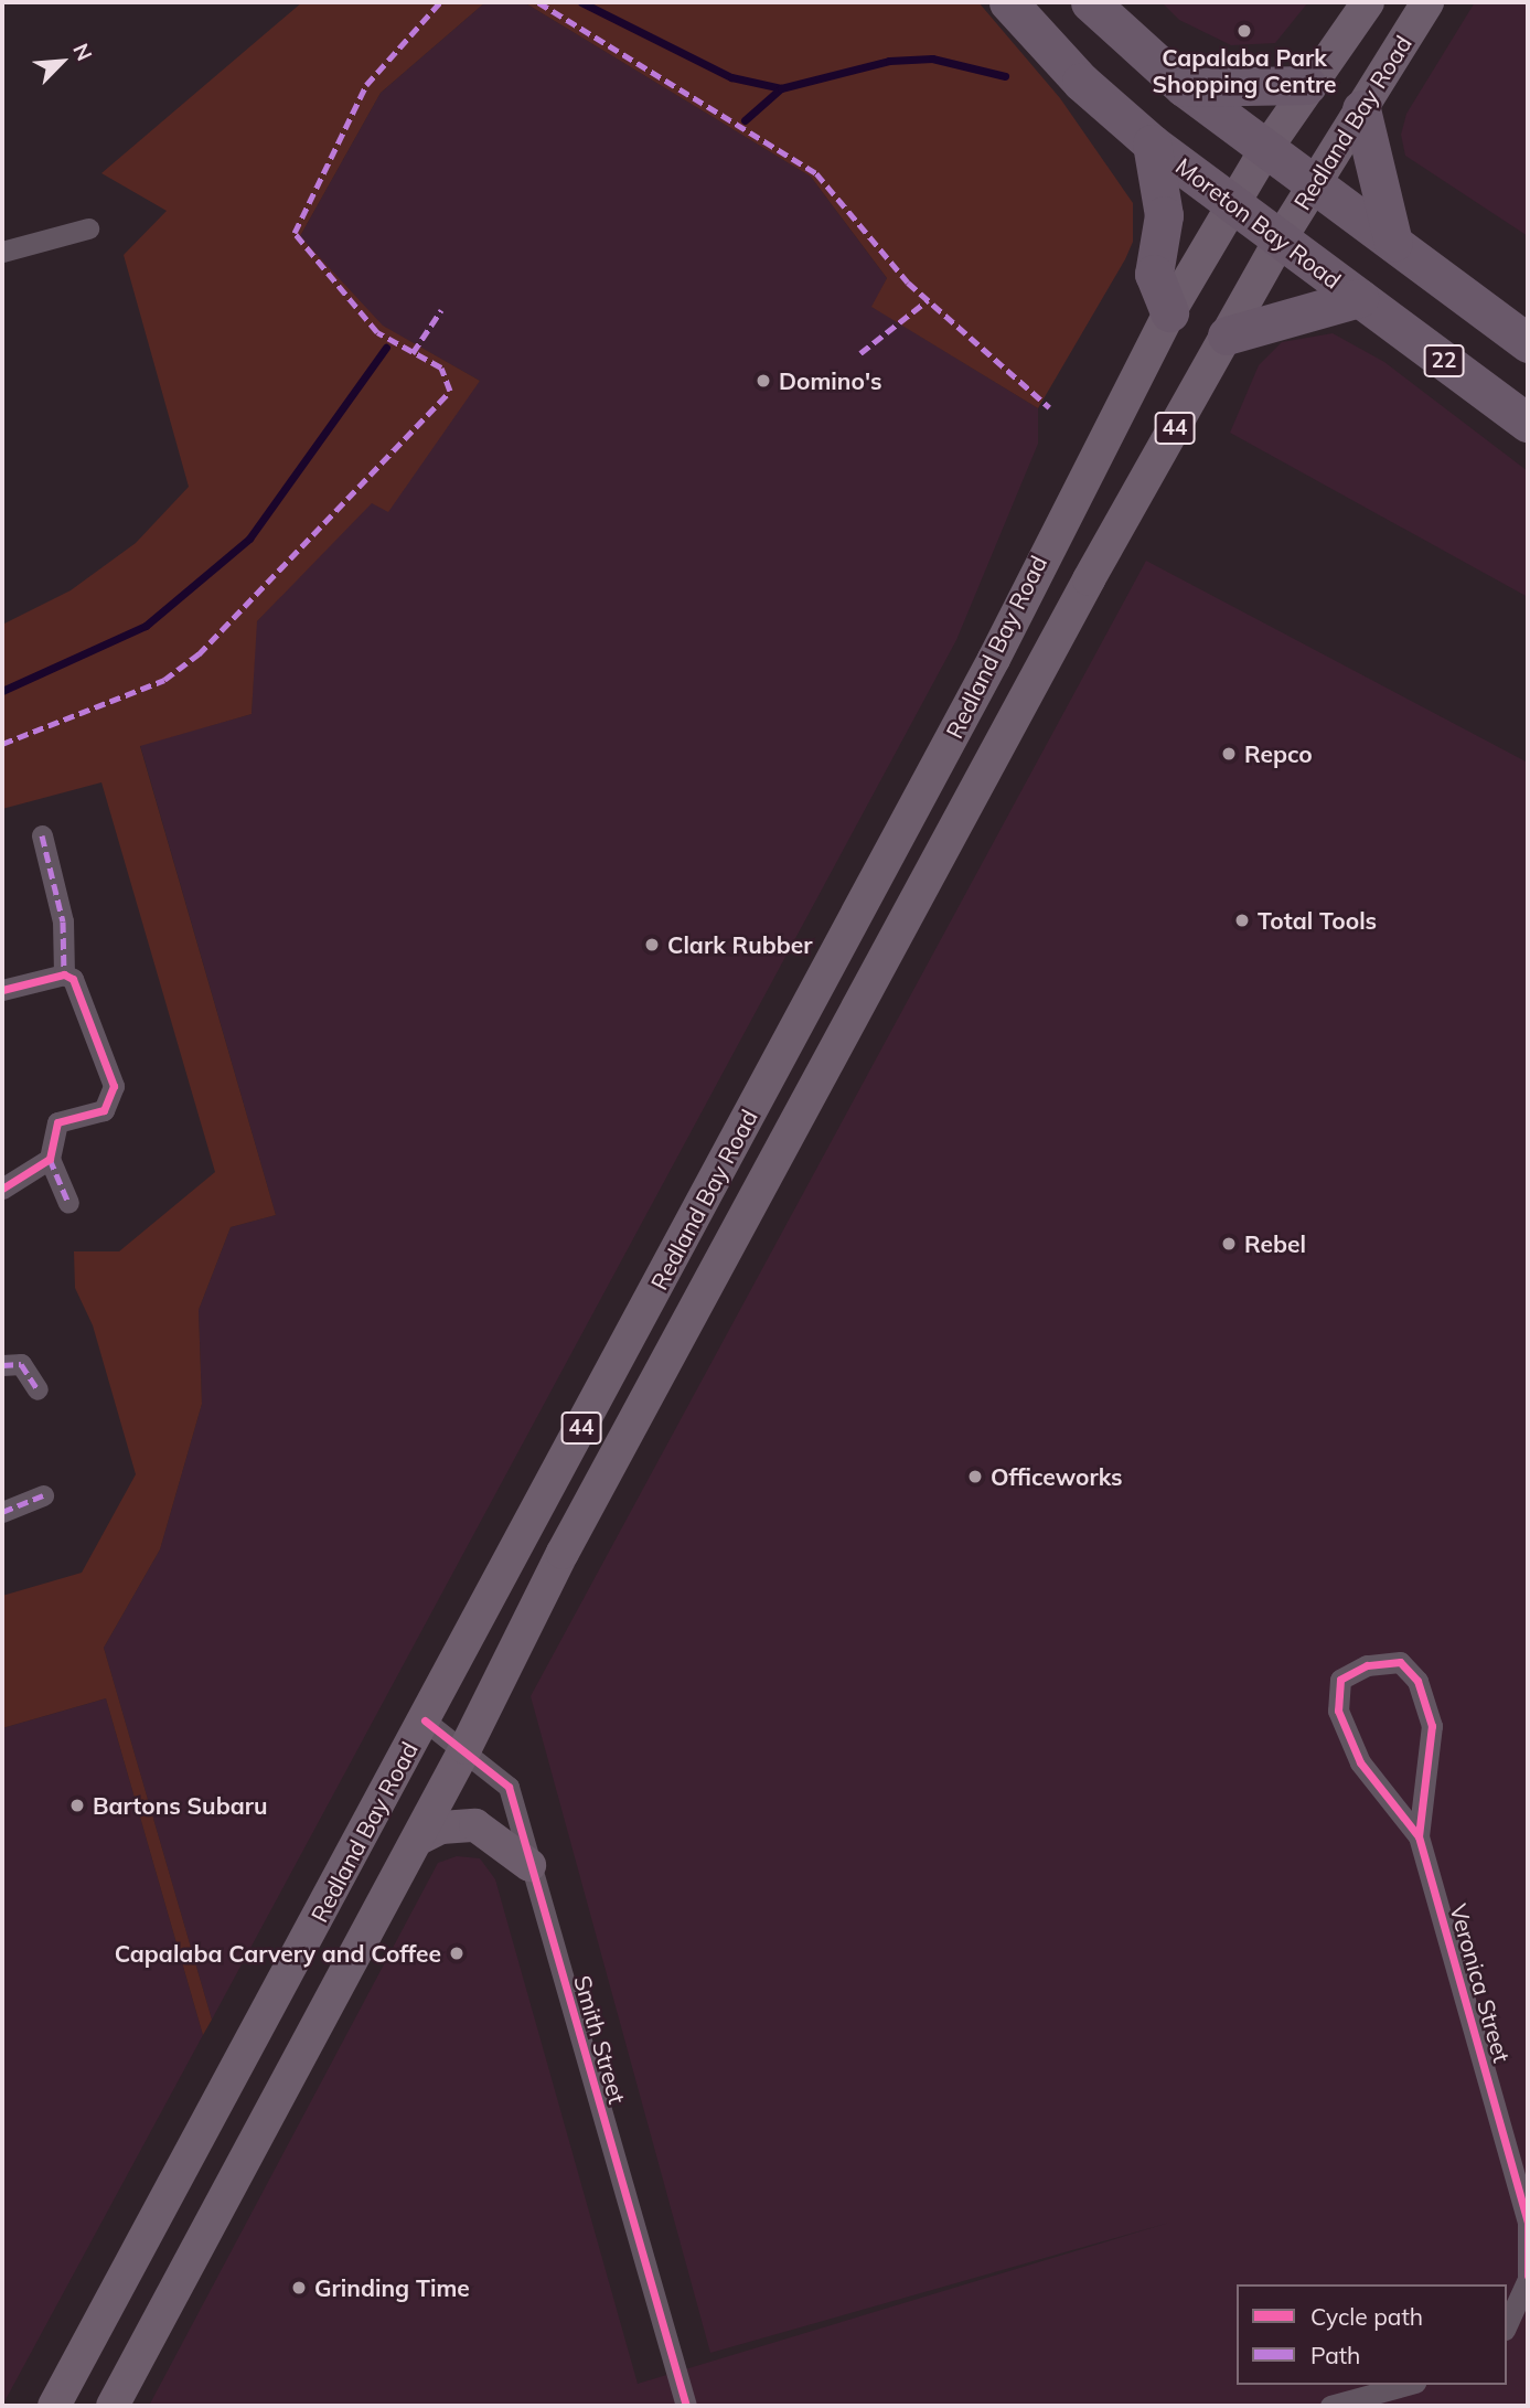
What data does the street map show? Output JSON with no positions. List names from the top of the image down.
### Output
{
  "streets": {
    "highway": ["Moreton Bay Road", "22"],
    "main road": ["Redland Bay Road", "44"],
    "street": ["Veronica Street", "Smith Street"]
  },
  "crossings": [
    ["Redland Bay Road", "Moreton Bay Road"],
    ["Redland Bay Road", "Smith Street"]
  ],
  "places": [
    "Capalaba Park Shopping Centre",
    "Domino's",
    "Repco",
    "Total Tools",
    "Clark Rubber",
    "Rebel",
    "Officeworks",
    "Bartons Subaru",
    "Capalaba Carvery and Coffee",
    "Grinding Time"
  ],
  "legend": ["Cycle path", "Path"],
  "north": "top right"
}
